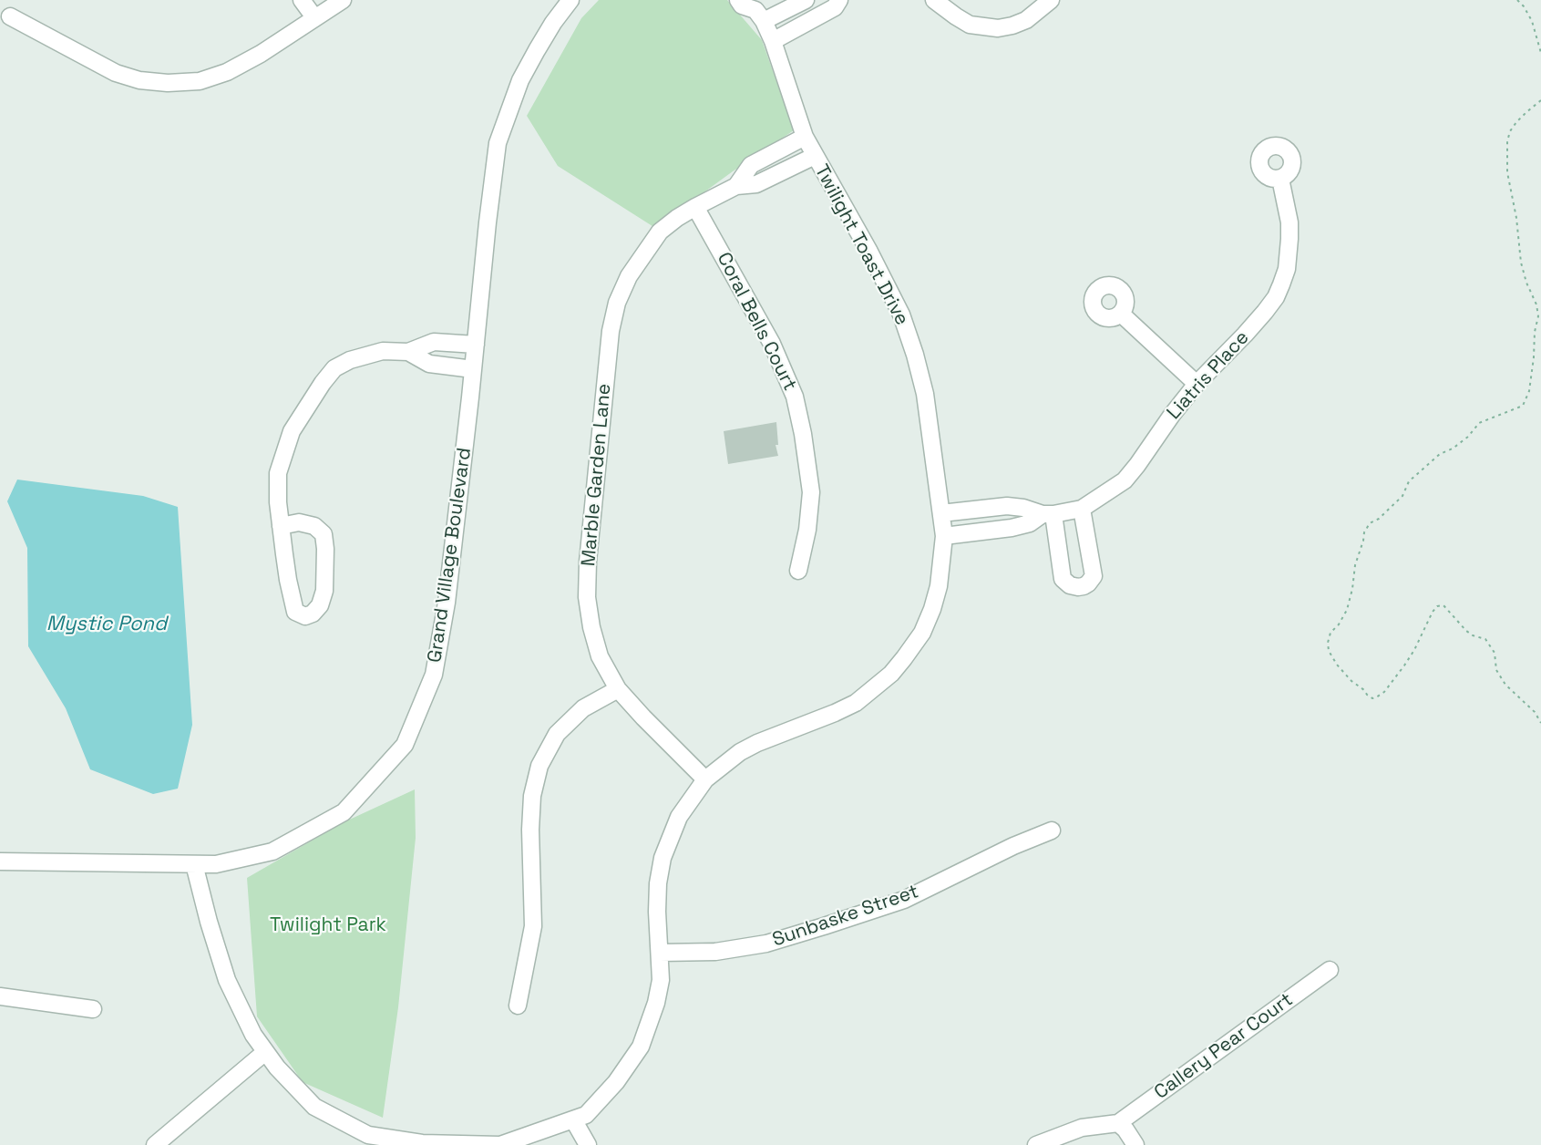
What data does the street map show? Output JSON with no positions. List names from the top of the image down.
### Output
{
  "streets": {
    "street": [
      "Twilight Toast Drive",
      "Coral Bells Court",
      "Liatris Place",
      "Marble Garden Lane",
      "Grand Village Boulevard",
      "Sunbaske Street",
      "Callery Pear Court"
    ]
  },
  "crossings": [
    ["Twilight Toast Drive", "Liatris Place"],
    ["Twilight Toast Drive", "Marble Garden Lane"],
    ["Twilight Toast Drive", "Grand Village Boulevard"],
    ["Twilight Toast Drive", "Sunbaske Street"],
    ["Coral Bells Court", "Marble Garden Lane"]
  ],
  "water": ["Mystic Pond"],
  "parks": ["Twilight Park"]
}
